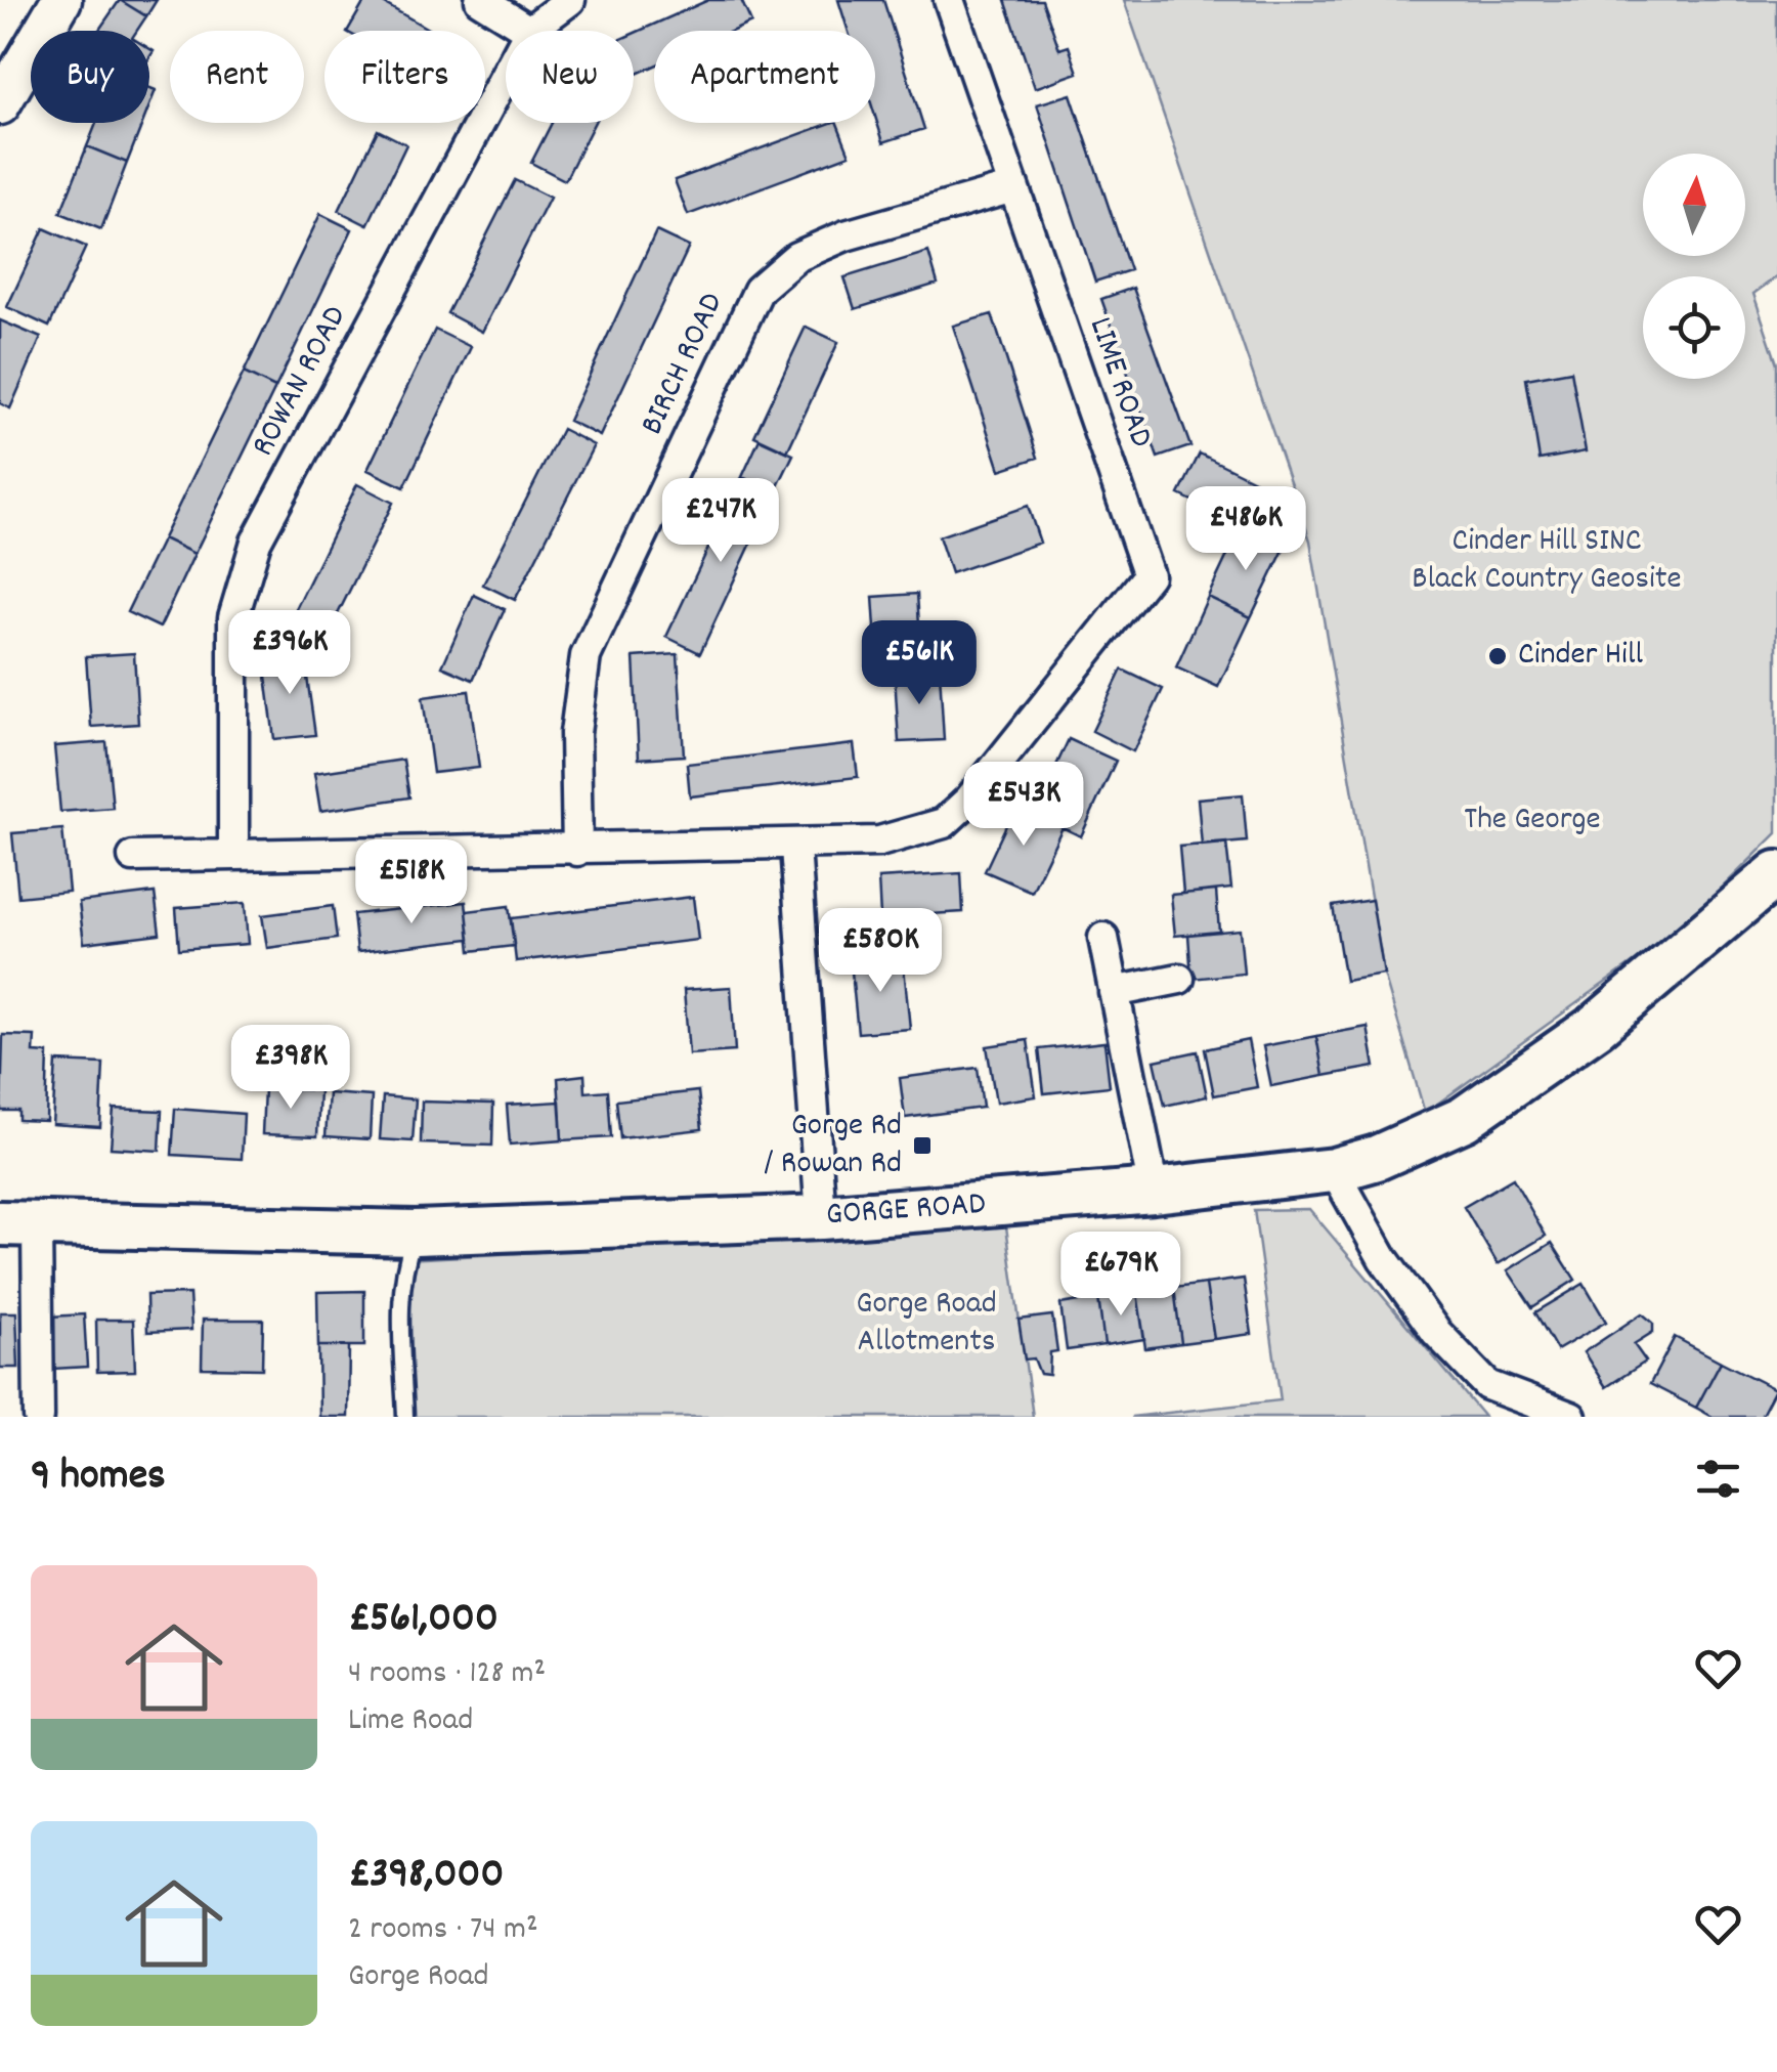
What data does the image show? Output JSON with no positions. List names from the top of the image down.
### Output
{
  "streets": {
    "main road": ["GORGE ROAD"],
    "street": ["BIRCH ROAD", "ROWAN ROAD", "LIME ROAD"]
  },
  "crossings": [
    ["BIRCH ROAD", "LIME ROAD"]
  ],
  "parks": ["Cinder Hill SINC Black Country Geosite", "The George", "Gorge Road Allotments"],
  "places": {
    "other": ["Cinder Hill"],
    "transit": ["Gorge Rd / Rowan Rd"]
  },
  "north": "top",
  "page": {
    "chip": [
      "Buy",
      "Rent",
      "Filters",
      "New",
      "Apartment"
    ],
    "price": [
      "£247K",
      "£486K",
      "£396K",
      "£561K",
      "£543K",
      "£518K",
      "£580K",
      "£398K",
      "£679K"
    ],
    "heading": "9 homes",
    "list": [
      {
        "name": "£561,000",
        "note": "4 rooms · 128 m² · Lime Road"
      },
      {
        "name": "£398,000",
        "note": "2 rooms · 74 m² · Gorge Road"
      }
    ]
  }
}
